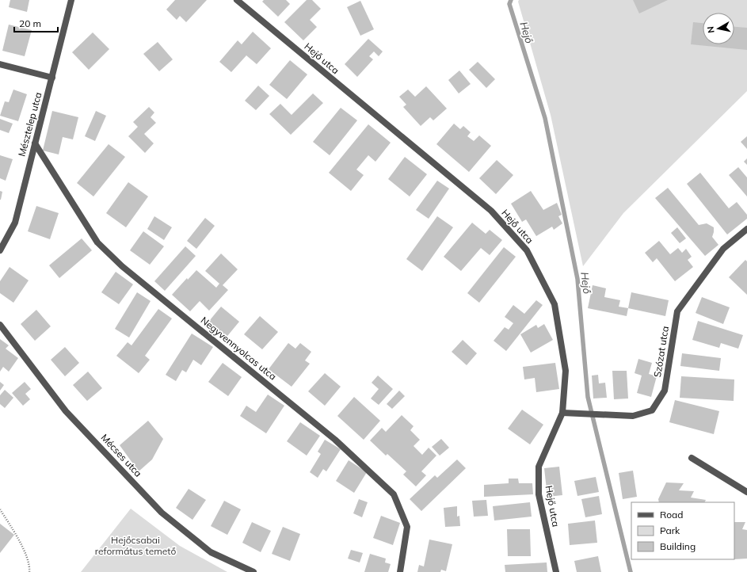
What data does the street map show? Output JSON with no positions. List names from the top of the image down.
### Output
{
  "streets": {
    "street": [
      "Hejő utca",
      "Mésztelep utca",
      "Negyvennyolcas utca",
      "Szózat utca",
      "Mécses utca"
    ]
  },
  "crossings": [
    ["Hejő utca", "Szózat utca"],
    ["Mésztelep utca", "Negyvennyolcas utca"]
  ],
  "water": ["Hejő"],
  "parks": ["Hejőcsabai református temető"],
  "legend": ["Road", "Park", "Building"],
  "scale_bar": "20 m",
  "north": "left"
}
